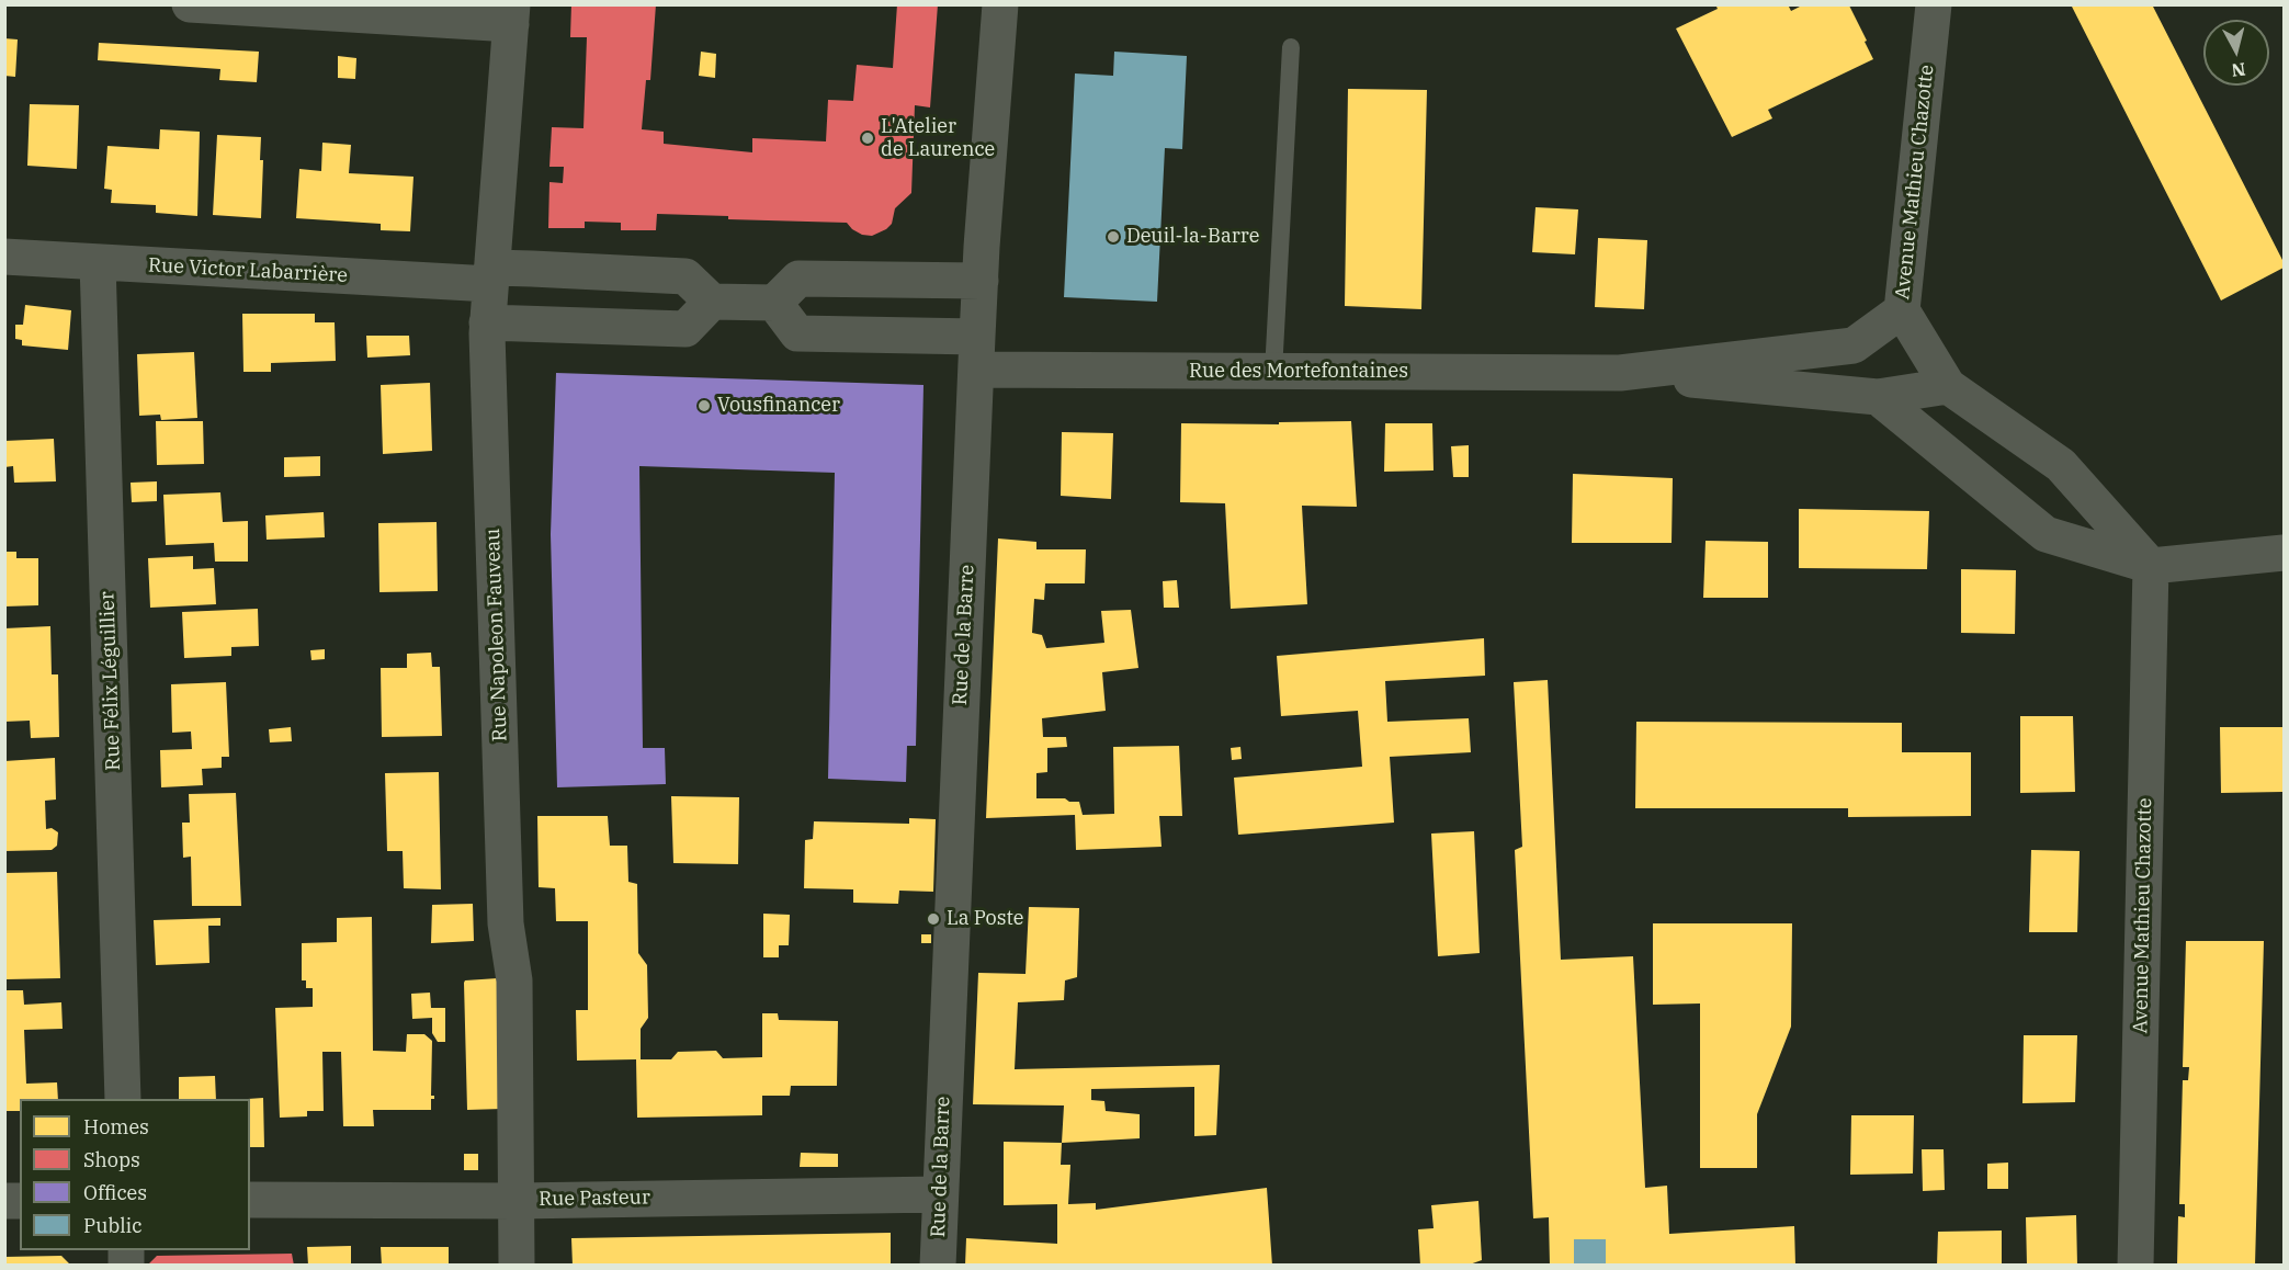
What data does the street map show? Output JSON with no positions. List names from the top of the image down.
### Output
{
  "streets": {
    "street": [
      "Avenue Mathieu Chazotte",
      "Rue Victor Labarrière",
      "Rue des Mortefontaines",
      "Rue Napoleon Fauveau",
      "Rue de la Barre",
      "Rue Félix Léguillier",
      "Rue Pasteur"
    ]
  },
  "crossings": [
    ["Avenue Mathieu Chazotte", "Rue des Mortefontaines"],
    ["Rue Victor Labarrière", "Rue Napoleon Fauveau"],
    ["Rue Victor Labarrière", "Rue Félix Léguillier"],
    ["Rue des Mortefontaines", "Rue de la Barre"],
    ["Rue Napoleon Fauveau", "Rue Pasteur"],
    ["Rue de la Barre", "Rue Pasteur"]
  ],
  "places": [
    "L'Atelier de Laurence",
    "Deuil-la-Barre",
    "Vousfinancer",
    "La Poste"
  ],
  "legend": [
    "Homes",
    "Shops",
    "Offices",
    "Public"
  ],
  "north": "bottom"
}
